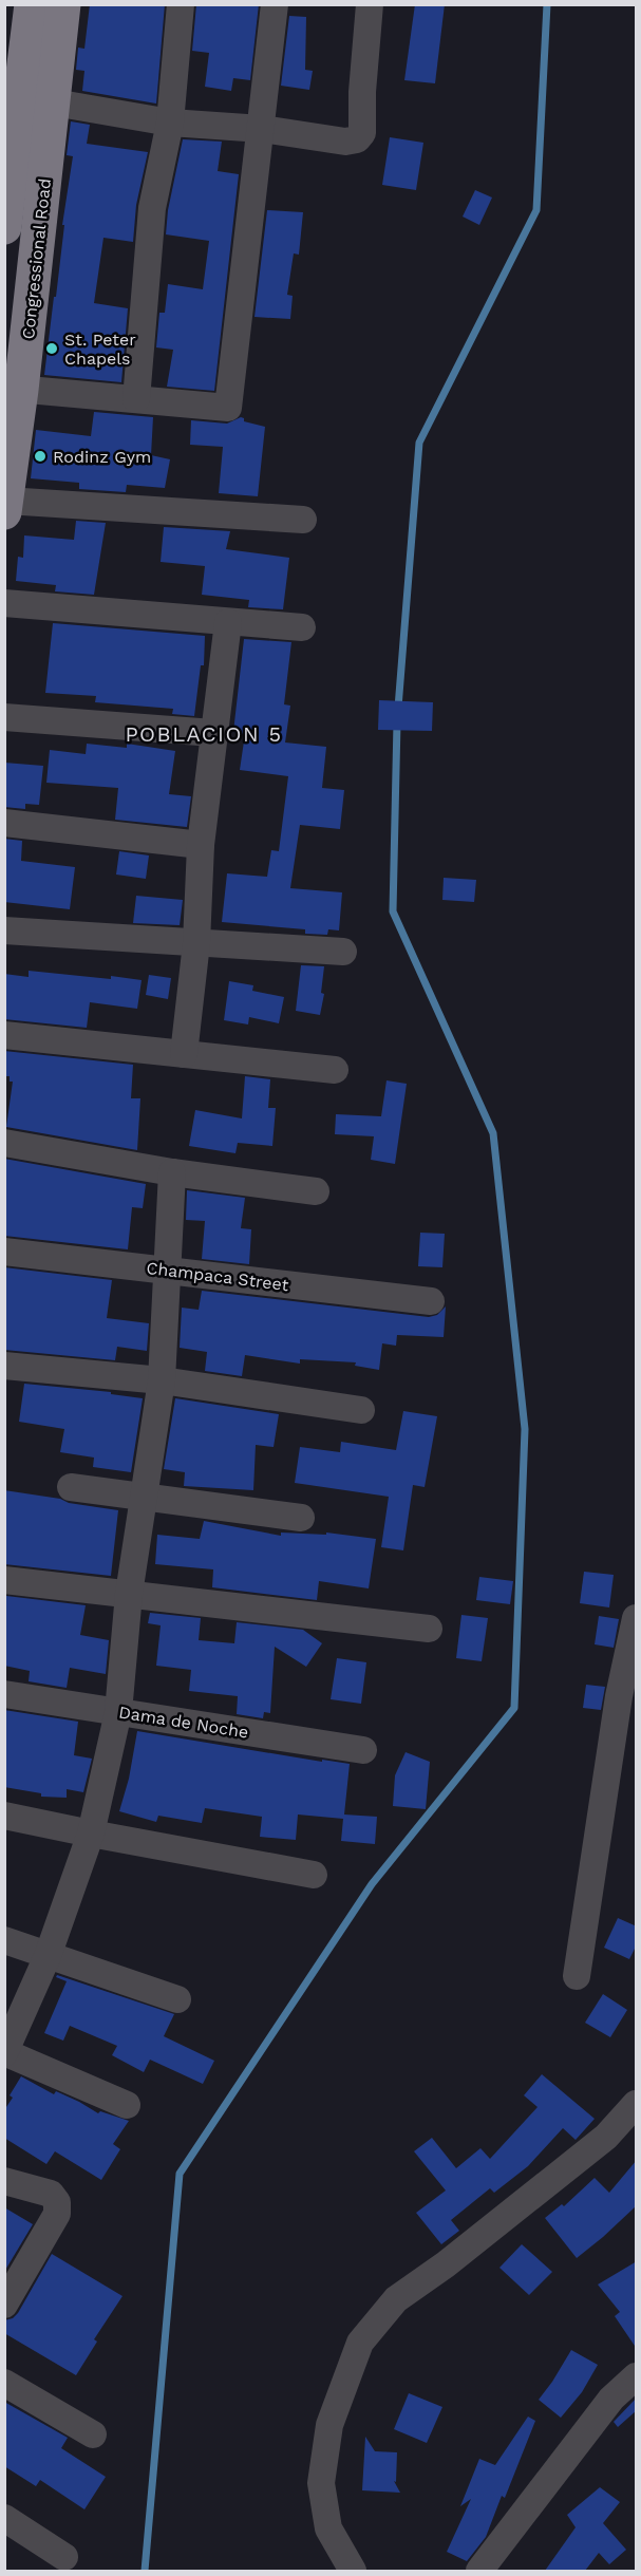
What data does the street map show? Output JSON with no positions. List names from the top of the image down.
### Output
{
  "streets": {
    "main road": ["Congressional Road"],
    "street": ["Champaca Street", "Dama de Noche"]
  },
  "districts": ["POBLACION 5"],
  "places": ["St. Peter Chapels", "Rodinz Gym"]
}
